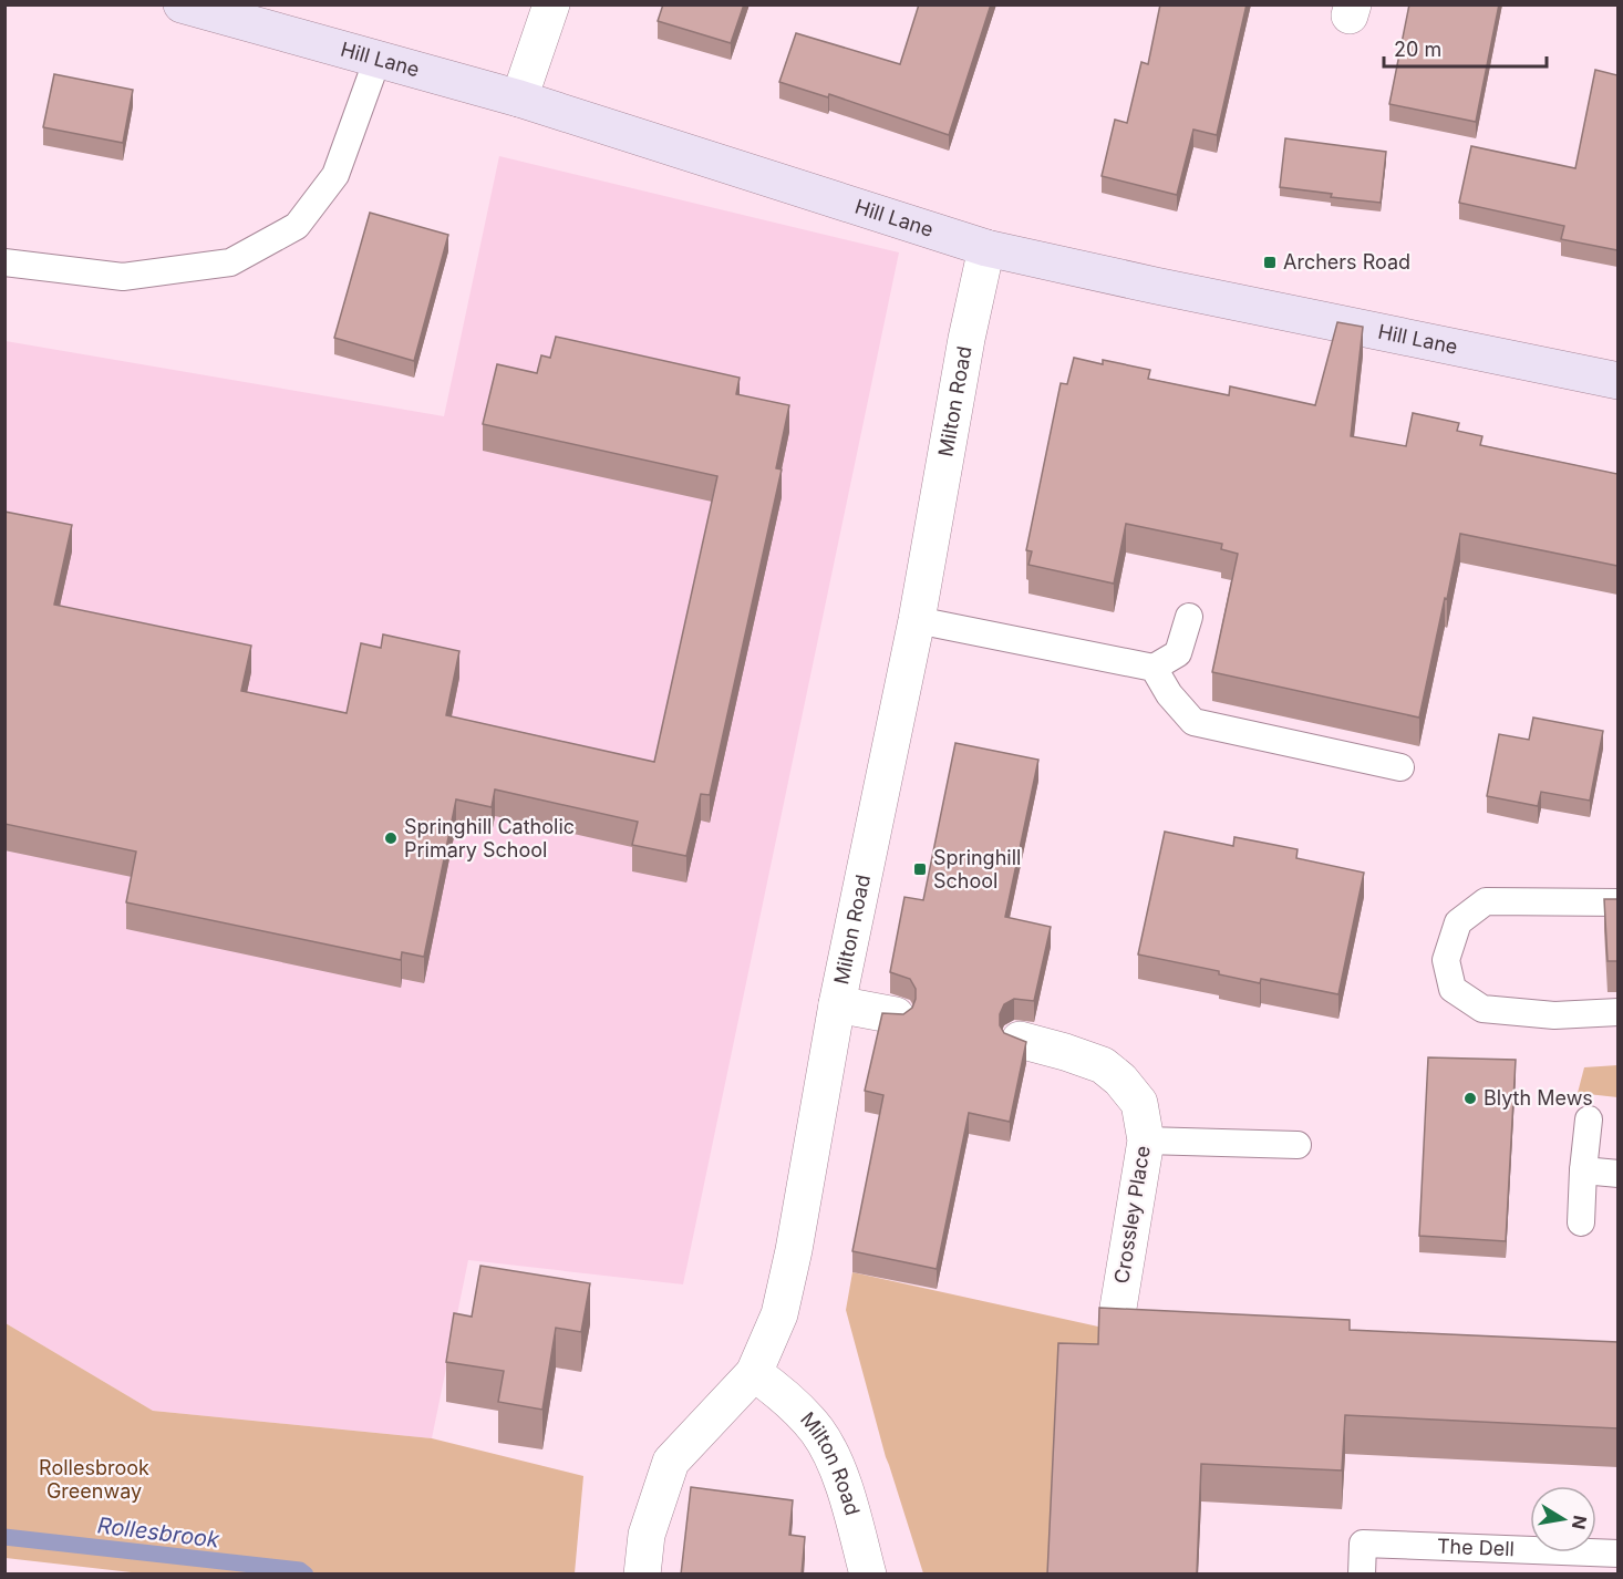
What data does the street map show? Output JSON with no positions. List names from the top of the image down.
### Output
{
  "streets": {
    "street": ["Hill Lane", "Milton Road", "Crossley Place"],
    "lane": ["The Dell"]
  },
  "crossings": [
    ["Hill Lane", "Milton Road"]
  ],
  "water": ["Rollesbrook"],
  "parks": ["Rollesbrook Greenway"],
  "places": {
    "transit": ["Archers Road", "Springhill School"],
    "other": ["Springhill Catholic Primary School", "Blyth Mews"]
  },
  "scale_bar": "20 m",
  "north": "right"
}
